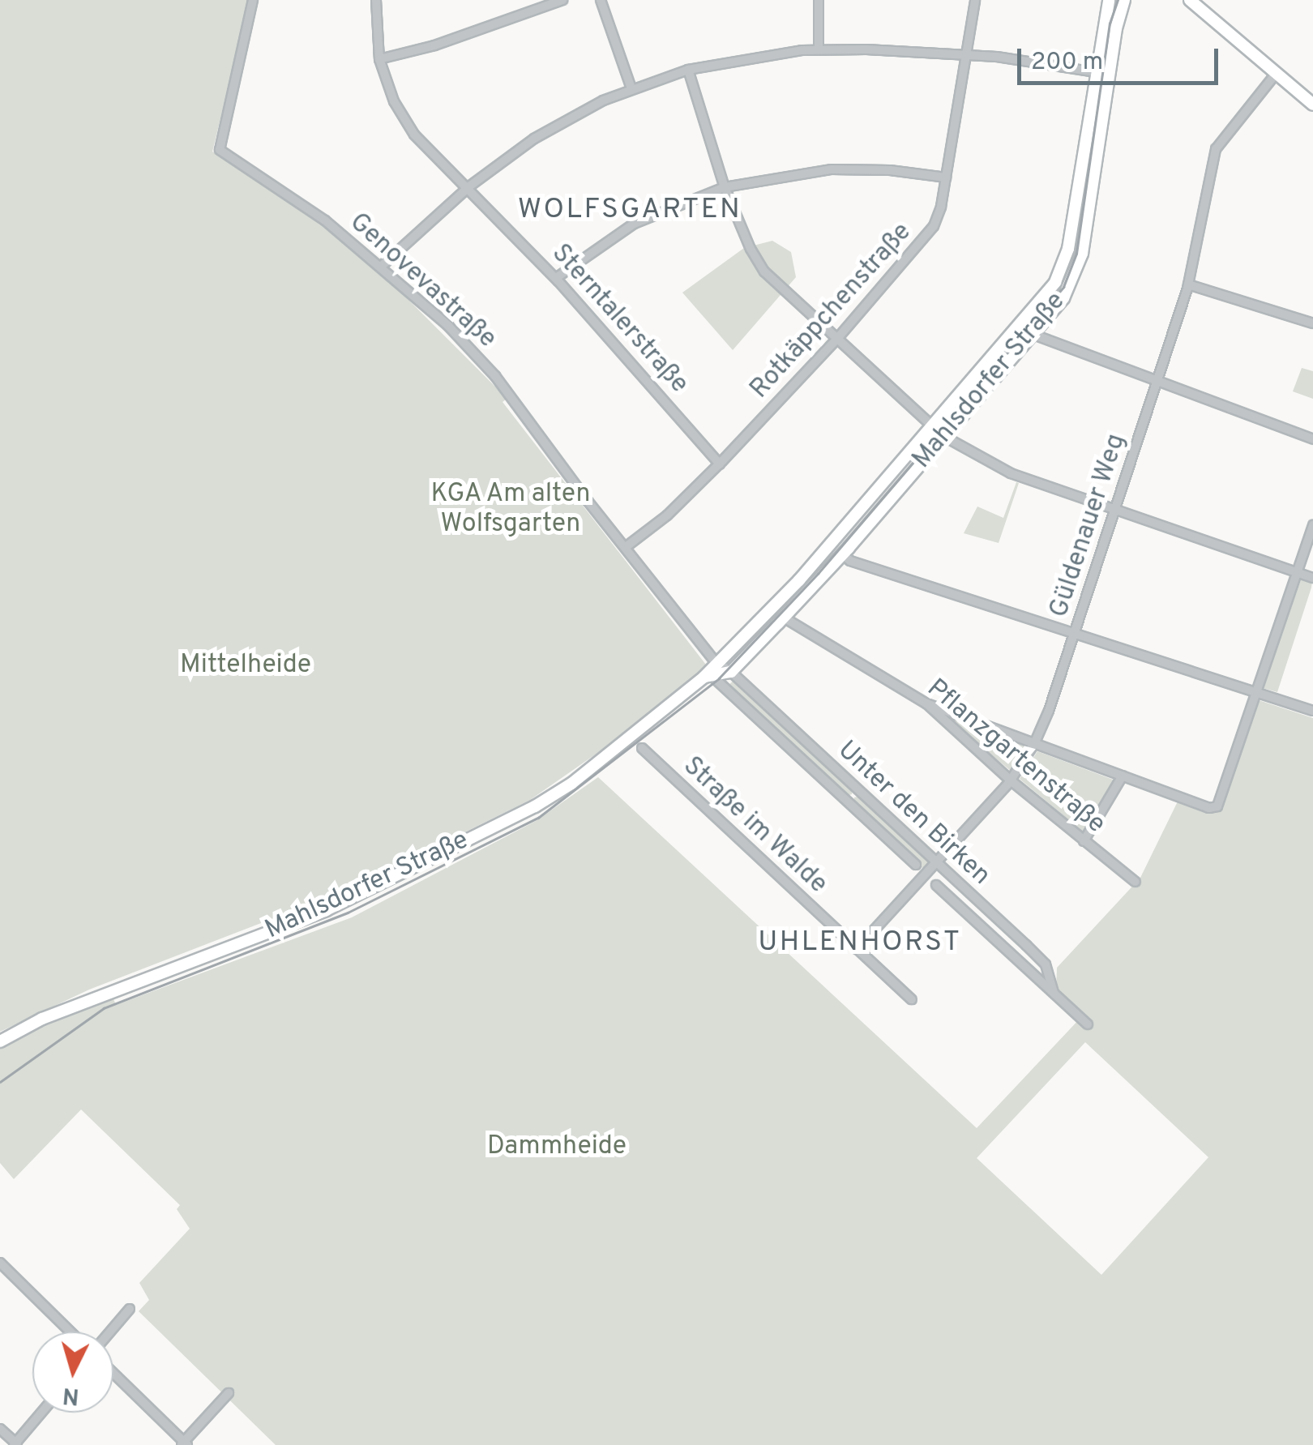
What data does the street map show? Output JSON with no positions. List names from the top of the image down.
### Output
{
  "streets": {
    "main road": ["Mahlsdorfer Straße"],
    "street": [
      "Genovevastraße",
      "Rotkäppchenstraße",
      "Sterntalerstraße",
      "Güldenauer Weg",
      "Pflanzgartenstraße",
      "Unter den Birken",
      "Straße im Walde"
    ]
  },
  "crossings": [
    ["Genovevastraße", "Rotkäppchenstraße"],
    ["Genovevastraße", "Mahlsdorfer Straße"],
    ["Genovevastraße", "Unter den Birken"],
    ["Rotkäppchenstraße", "Sterntalerstraße"],
    ["Mahlsdorfer Straße", "Pflanzgartenstraße"],
    ["Mahlsdorfer Straße", "Unter den Birken"],
    ["Güldenauer Weg", "Pflanzgartenstraße"],
    ["Güldenauer Weg", "Unter den Birken"],
    ["Güldenauer Weg", "Straße im Walde"]
  ],
  "districts": ["WOLFSGARTEN", "UHLENHORST"],
  "parks": ["KGA Am alten Wolfsgarten", "Mittelheide", "Dammheide"],
  "scale_bar": "200 m",
  "north": "bottom"
}
